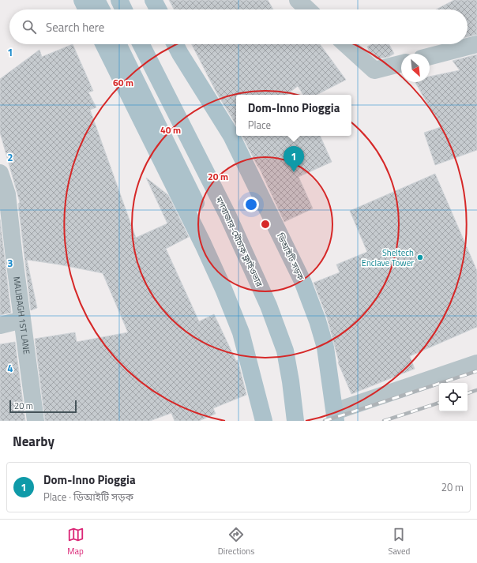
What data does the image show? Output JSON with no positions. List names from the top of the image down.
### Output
{
  "streets": {
    "main road": ["মগবাজার-মৌচাক ফ্লাইওভার", "ডিআইটি সড়ক"],
    "street": ["MALIBAGH 1ST LANE"]
  },
  "places": ["Sheltech Enclave Tower"],
  "scale_bar": "20 m",
  "north": "bottom right",
  "page": {
    "search": "Search here",
    "popup": ["Dom-Inno Pioggia", "Place"],
    "pins": "1",
    "scale": "20 m",
    "heading": "Nearby",
    "list": [
      {
        "mark": "1",
        "name": "Dom-Inno Pioggia",
        "note": "Place · ডিআইটি সড়ক",
        "value": "20 m"
      }
    ],
    "nav": ["Map", "Directions", "Saved"]
  },
  "grid": {
    "rows": [
      "1",
      "2",
      "3",
      "4"
    ]
  },
  "rings": ["60 m", "40 m", "20 m"]
}
